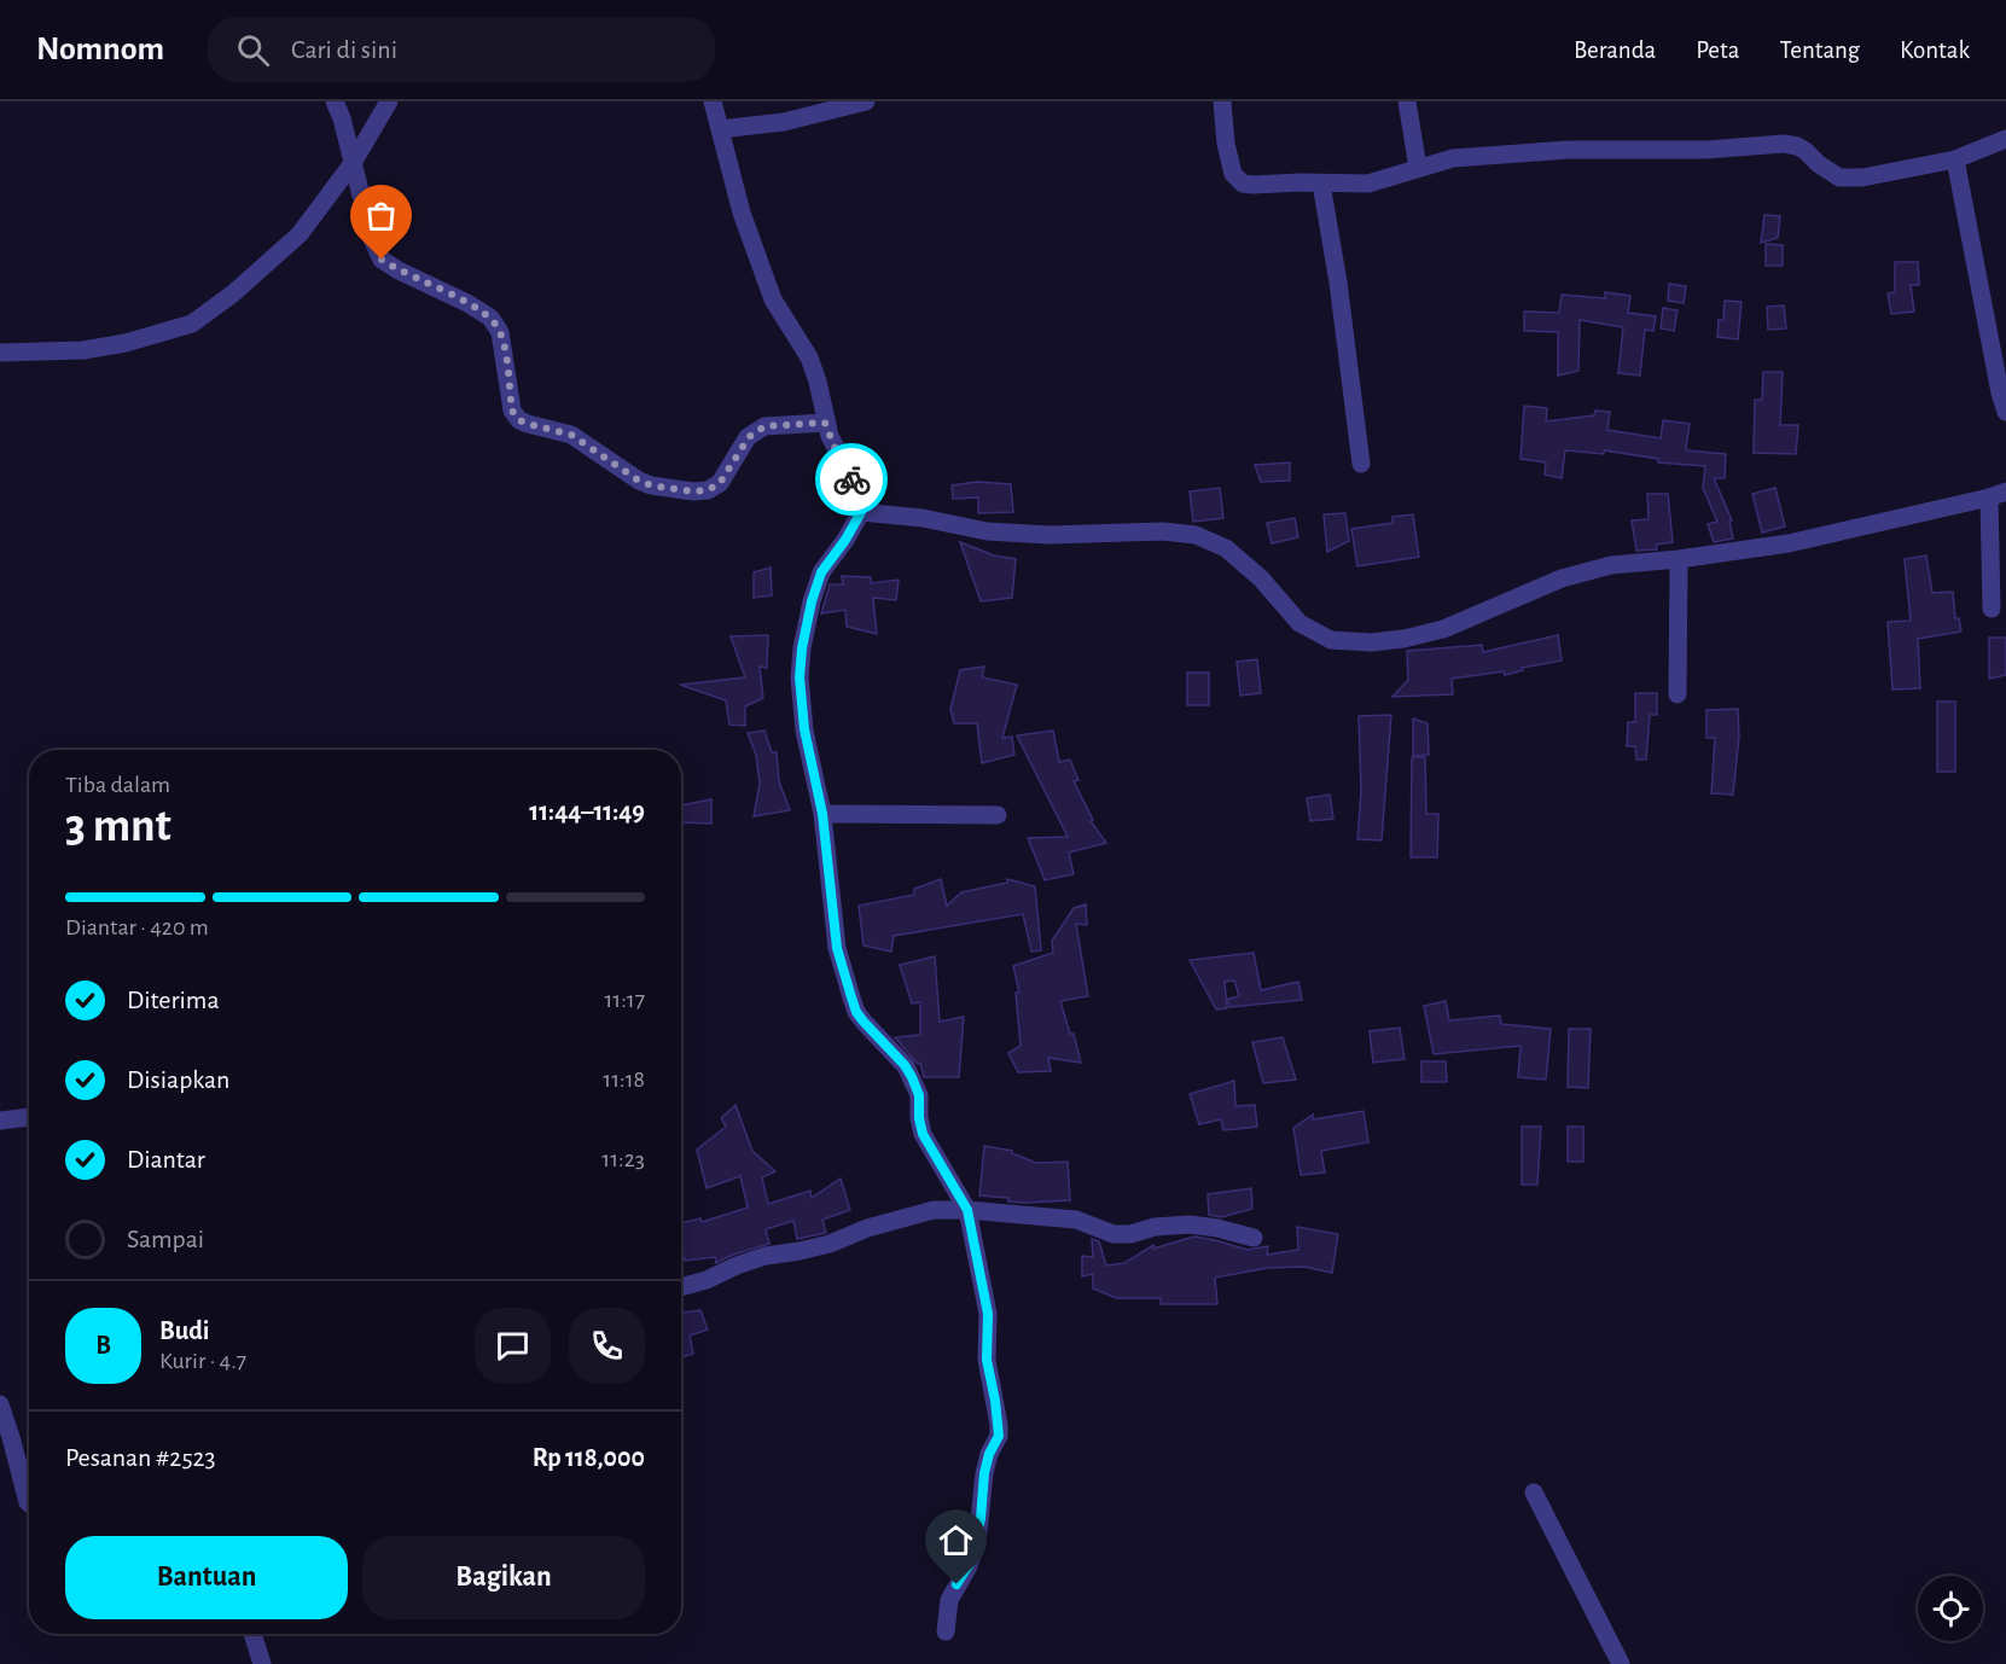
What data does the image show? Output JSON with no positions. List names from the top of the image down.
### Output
{
  "page": {
    "header": "Nomnom",
    "search": "Cari di sini",
    "nav": [
      "Beranda",
      "Peta",
      "Tentang",
      "Kontak"
    ],
    "heading": ["3 mnt", "Tiba dalam", "11:44–11:49"],
    "panel": [
      "Budi",
      "Kurir · 4.7",
      "Pesanan #2523",
      "Rp 118,000"
    ],
    "bar": "Diantar · 420 m",
    "list": [
      ["Diterima", "11:17"],
      ["Disiapkan", "11:18"],
      ["Diantar", "11:23"],
      "Sampai"
    ],
    "round": "B",
    "buttons": ["Bantuan", "Bagikan"]
  }
}
